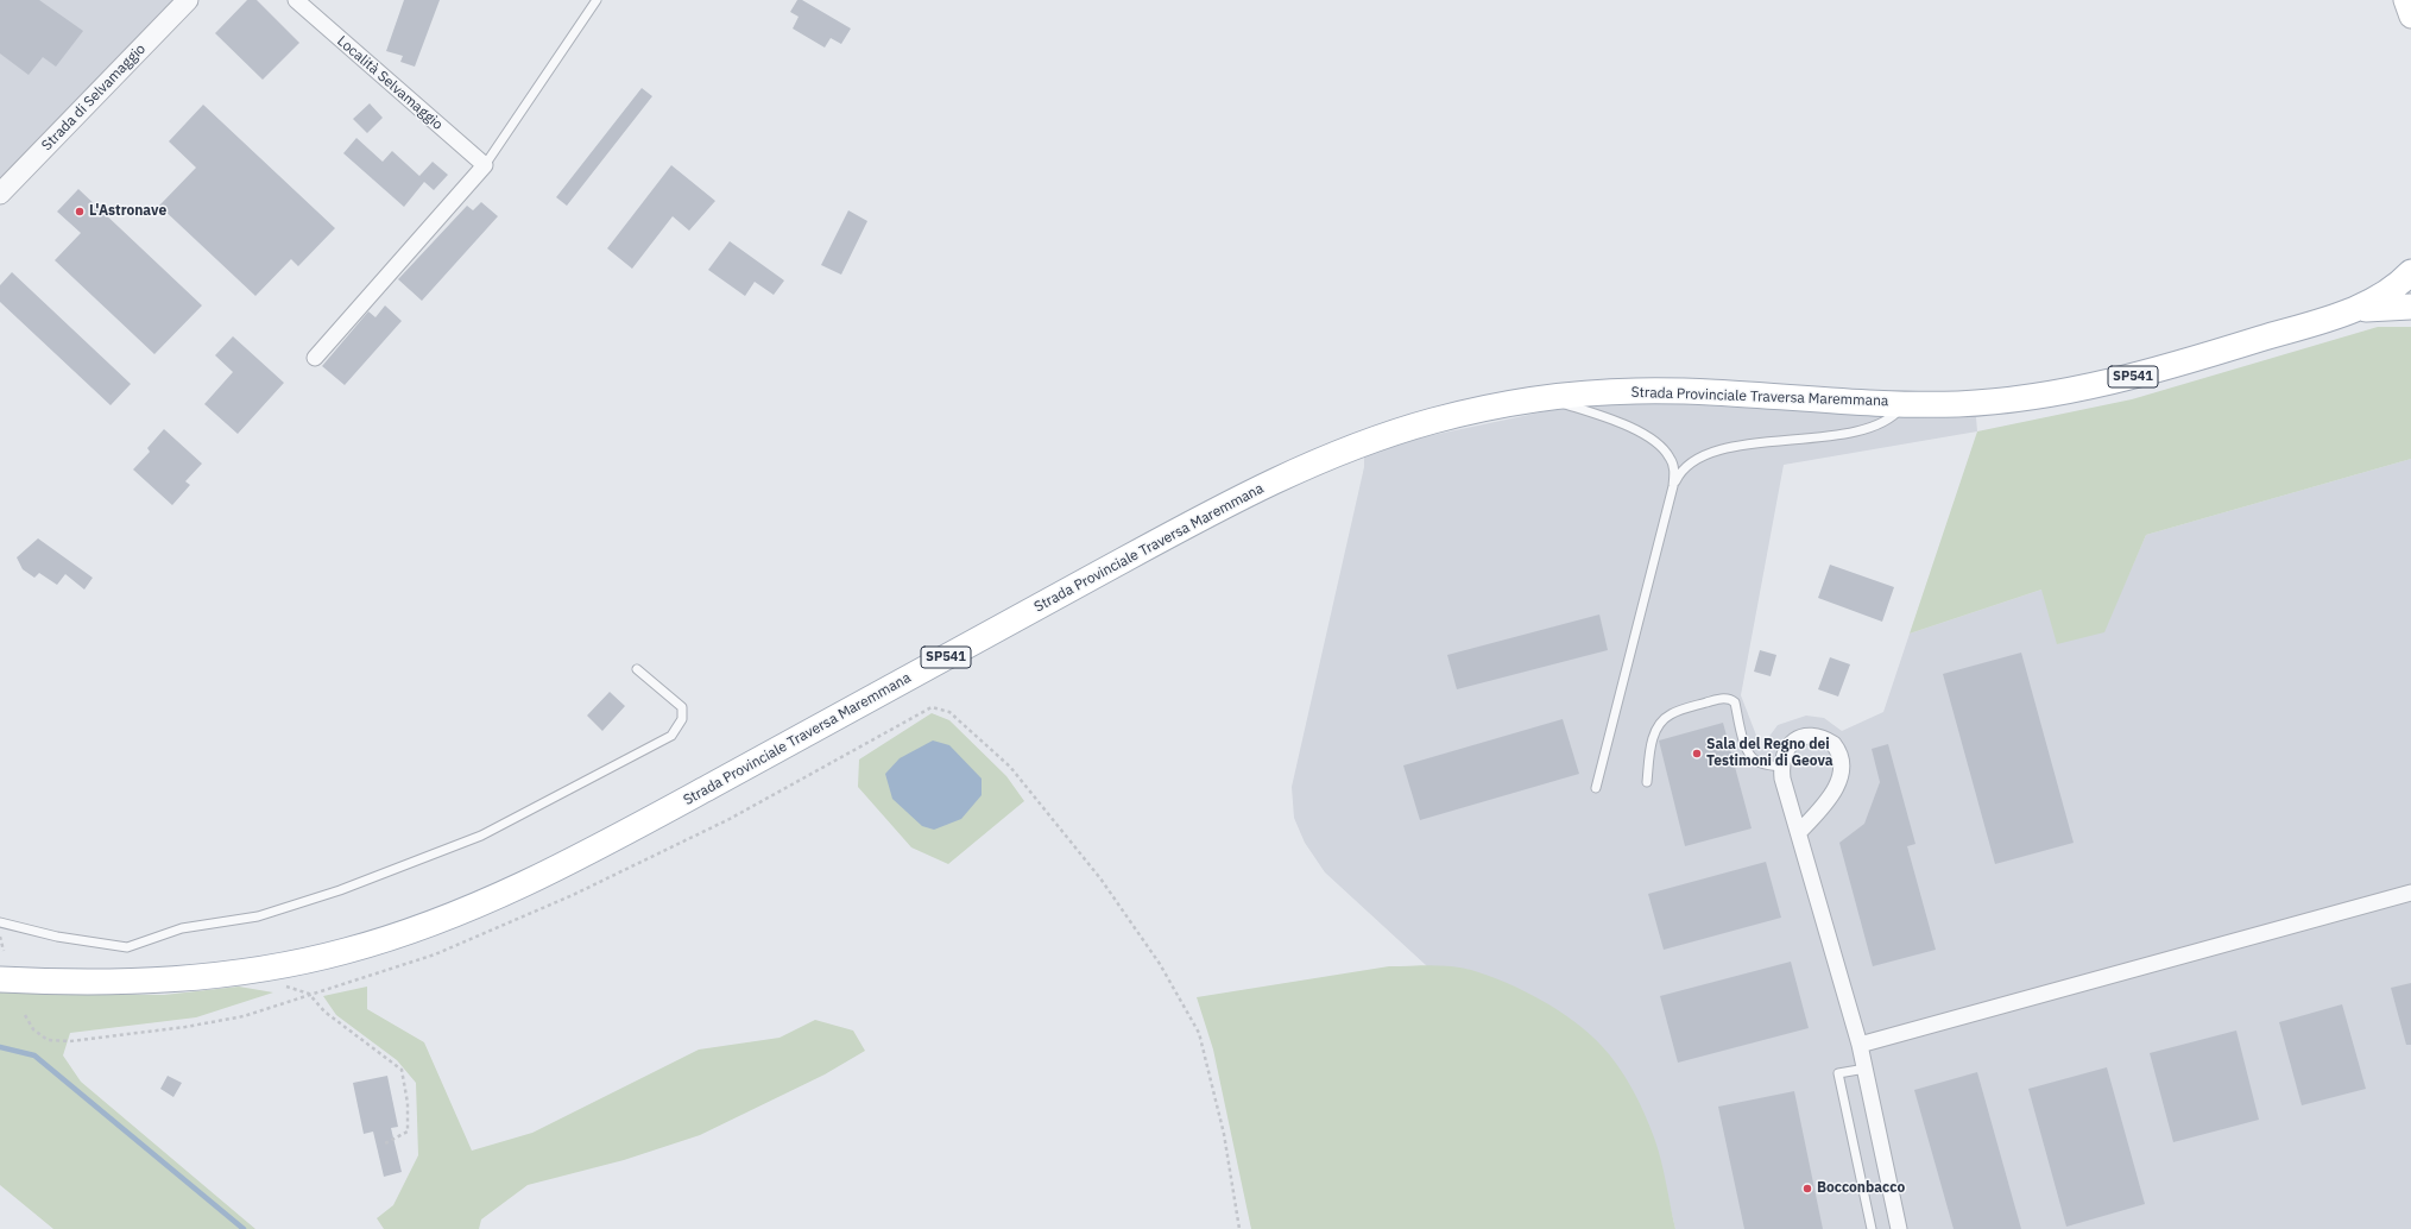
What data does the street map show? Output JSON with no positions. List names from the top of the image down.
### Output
{
  "streets": {
    "main road": ["SP541", "Strada Provinciale Traversa Maremmana"],
    "street": ["Località Selvamaggio", "Strada di Selvamaggio"]
  },
  "places": ["L'Astronave", "Sala del Regno dei Testimoni di Geova", "Bocconbacco"]
}
